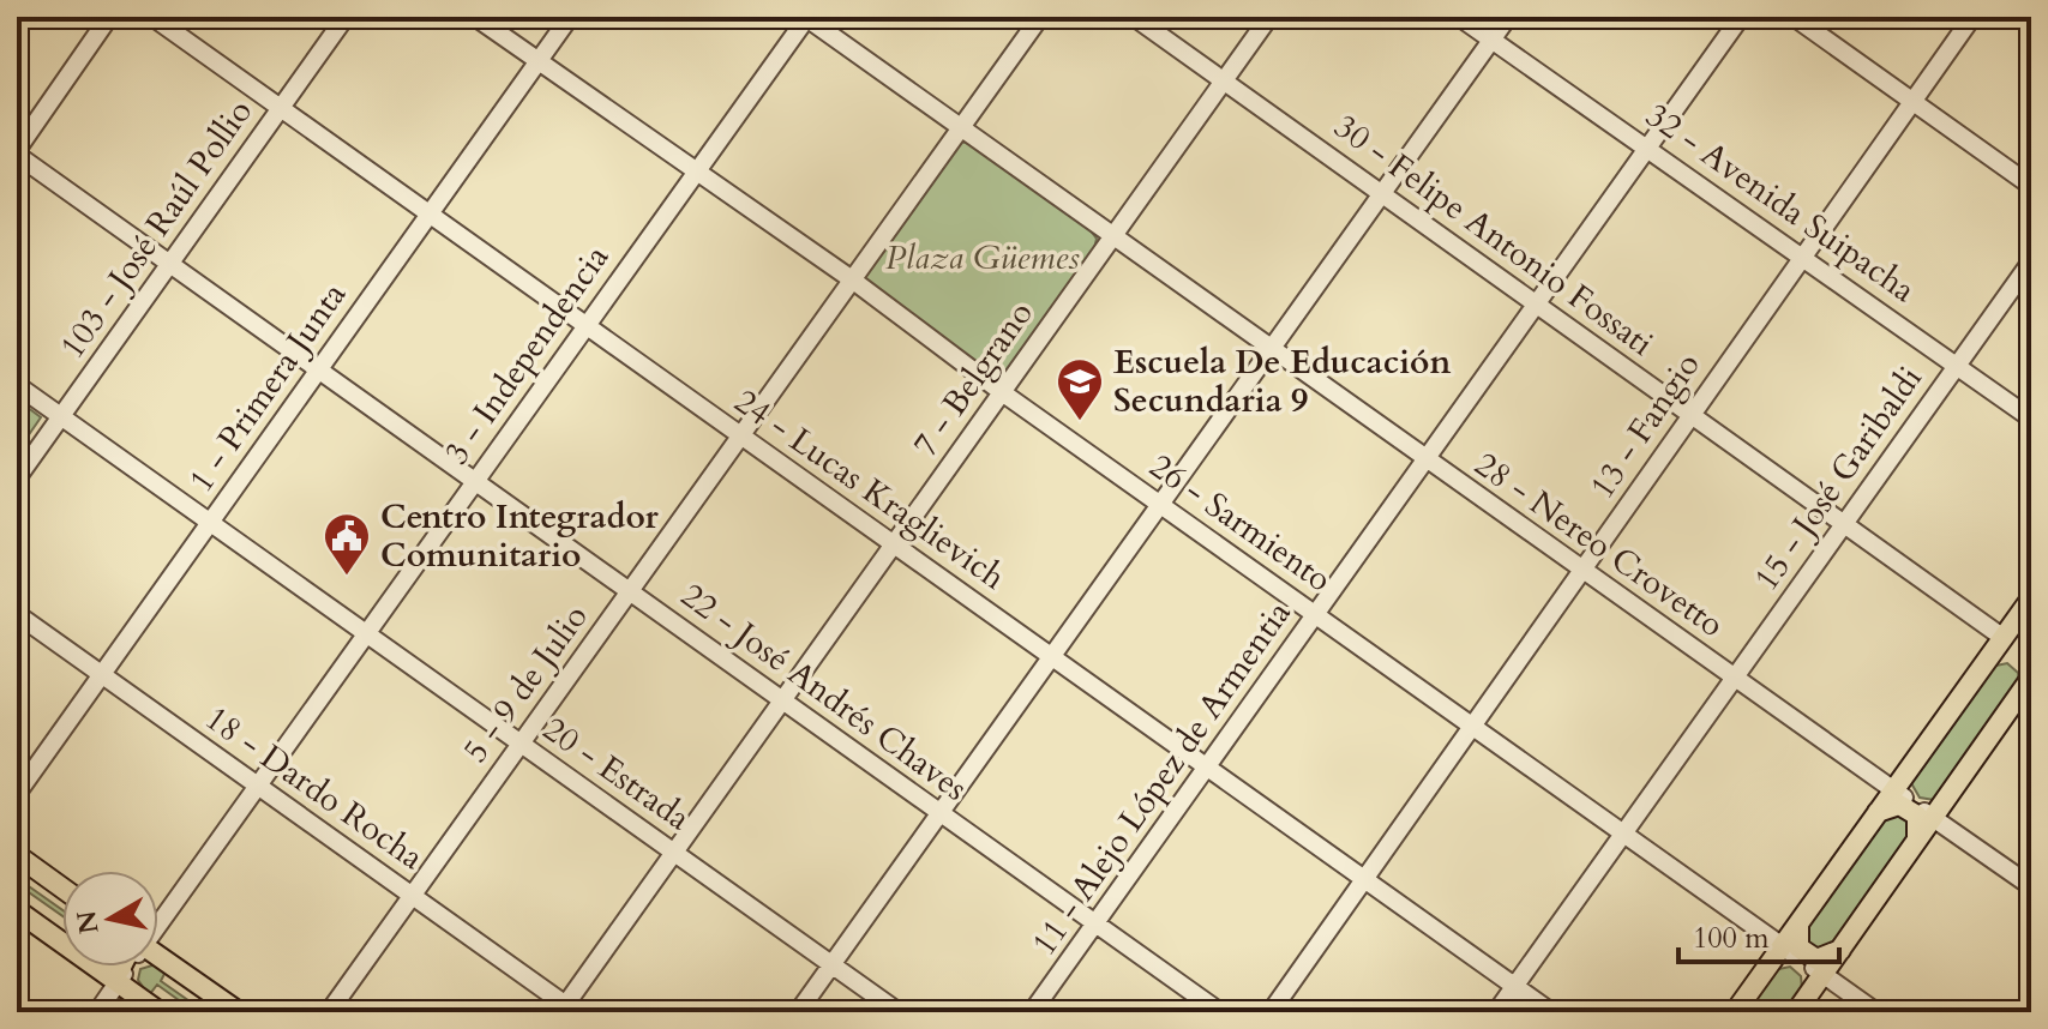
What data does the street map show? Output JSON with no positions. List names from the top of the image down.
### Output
{
  "streets": {
    "street": [
      "32 - Avenida Suipacha",
      "103 - José Raúl Pollio",
      "30 - Felipe Antonio Fossati",
      "3 - Independencia",
      "7 - Belgrano",
      "1 - Primera Junta",
      "13 - Fangio",
      "15 - José Garibaldi",
      "24 - Lucas Kraglievich",
      "26 - Sarmiento",
      "28 - Nereo Crovetto",
      "5 - 9 de Julio",
      "22 - José Andrés Chaves",
      "20 - Estrada",
      "11 - Alejo López de Armentia",
      "18 - Dardo Rocha"
    ]
  },
  "crossings": [
    ["32 - Avenida Suipacha", "13 - Fangio"],
    ["32 - Avenida Suipacha", "15 - José Garibaldi"],
    ["32 - Avenida Suipacha", "11 - Alejo López de Armentia"],
    ["103 - José Raúl Pollio", "24 - Lucas Kraglievich"],
    ["103 - José Raúl Pollio", "22 - José Andrés Chaves"],
    ["103 - José Raúl Pollio", "20 - Estrada"],
    ["30 - Felipe Antonio Fossati", "7 - Belgrano"],
    ["30 - Felipe Antonio Fossati", "13 - Fangio"],
    ["30 - Felipe Antonio Fossati", "15 - José Garibaldi"],
    ["30 - Felipe Antonio Fossati", "11 - Alejo López de Armentia"],
    ["3 - Independencia", "24 - Lucas Kraglievich"],
    ["3 - Independencia", "26 - Sarmiento"],
    ["3 - Independencia", "28 - Nereo Crovetto"],
    ["3 - Independencia", "22 - José Andrés Chaves"],
    ["3 - Independencia", "20 - Estrada"],
    ["3 - Independencia", "18 - Dardo Rocha"],
    ["7 - Belgrano", "24 - Lucas Kraglievich"],
    ["7 - Belgrano", "26 - Sarmiento"],
    ["7 - Belgrano", "28 - Nereo Crovetto"],
    ["7 - Belgrano", "22 - José Andrés Chaves"],
    ["7 - Belgrano", "20 - Estrada"],
    ["7 - Belgrano", "18 - Dardo Rocha"],
    ["1 - Primera Junta", "24 - Lucas Kraglievich"],
    ["1 - Primera Junta", "26 - Sarmiento"],
    ["1 - Primera Junta", "22 - José Andrés Chaves"],
    ["1 - Primera Junta", "20 - Estrada"],
    ["1 - Primera Junta", "18 - Dardo Rocha"],
    ["13 - Fangio", "24 - Lucas Kraglievich"],
    ["13 - Fangio", "26 - Sarmiento"],
    ["13 - Fangio", "28 - Nereo Crovetto"],
    ["15 - José Garibaldi", "24 - Lucas Kraglievich"],
    ["15 - José Garibaldi", "26 - Sarmiento"],
    ["15 - José Garibaldi", "28 - Nereo Crovetto"],
    ["24 - Lucas Kraglievich", "5 - 9 de Julio"],
    ["24 - Lucas Kraglievich", "11 - Alejo López de Armentia"],
    ["26 - Sarmiento", "5 - 9 de Julio"],
    ["26 - Sarmiento", "11 - Alejo López de Armentia"],
    ["28 - Nereo Crovetto", "5 - 9 de Julio"],
    ["28 - Nereo Crovetto", "11 - Alejo López de Armentia"],
    ["5 - 9 de Julio", "22 - José Andrés Chaves"],
    ["5 - 9 de Julio", "20 - Estrada"],
    ["5 - 9 de Julio", "18 - Dardo Rocha"],
    ["22 - José Andrés Chaves", "11 - Alejo López de Armentia"]
  ],
  "parks": ["Plaza Güemes"],
  "places": {
    "school or university": ["Escuela De Educación Secundaria 9"],
    "public building": ["Centro Integrador Comunitario"]
  },
  "scale_bar": "100 m",
  "north": "left"
}
